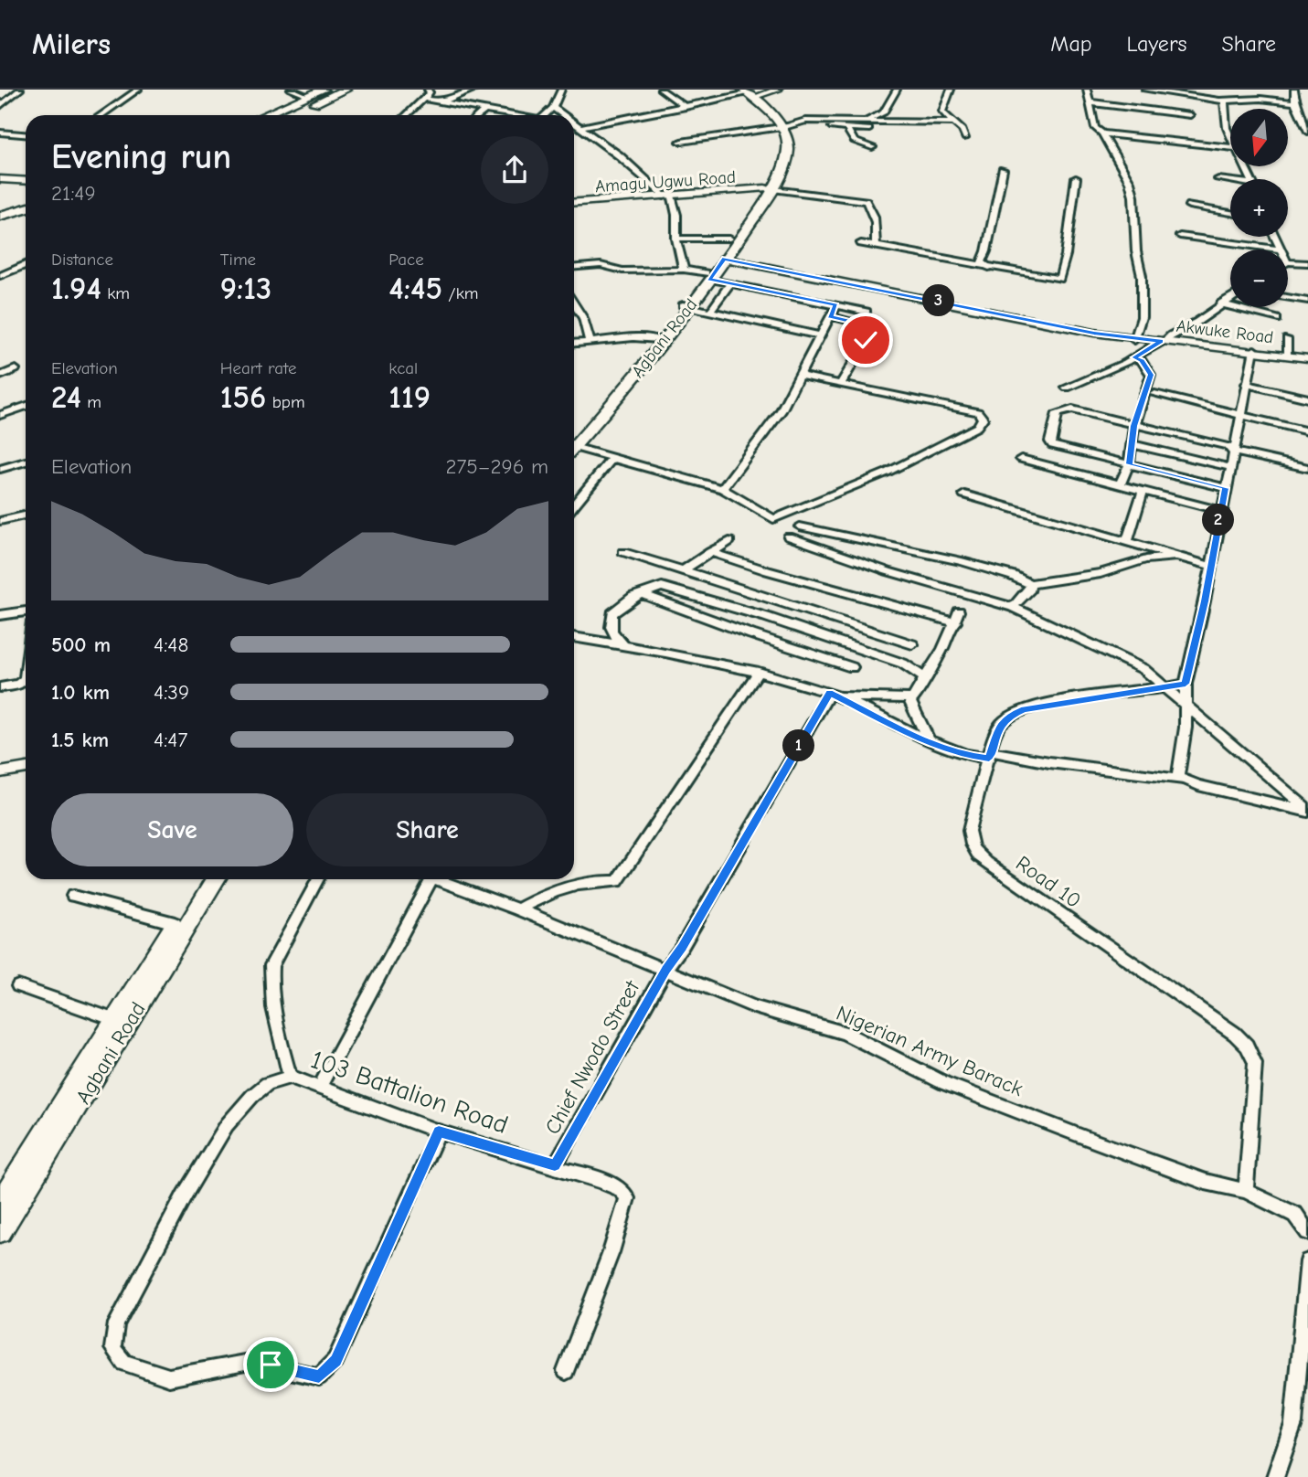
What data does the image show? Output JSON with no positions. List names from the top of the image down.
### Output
{
  "streets": {
    "main road": ["Akwuke Road", "Agbani Road"],
    "street": [
      "Amagu Ugwu Road",
      "Road 10",
      "Nigerian Army Barack",
      "Chief Nwodo Street",
      "103 Battalion Road"
    ]
  },
  "crossings": [
    ["Amagu Ugwu Road", "Agbani Road"],
    ["Akwuke Road", "Agbani Road"],
    ["Road 10", "Nigerian Army Barack"],
    ["Nigerian Army Barack", "Chief Nwodo Street"],
    ["Chief Nwodo Street", "103 Battalion Road"]
  ],
  "north": "bottom",
  "page": {
    "header": "Milers",
    "nav": ["Map", "Layers", "Share"],
    "map_buttons": ["+", "−"],
    "heading": ["Evening run", "21:49"],
    "stats": [
      ["Distance", "1.94 km"],
      ["Time", "9:13"],
      ["Pace", "4:45 /km"],
      ["Elevation", "24 m"],
      ["Heart rate", "156 bpm"],
      ["kcal", "119"]
    ],
    "pins": ["3", "2", "1"],
    "chart": ["Elevation", "275–296 m"],
    "list": [
      {
        "name": "500 m",
        "note": "4:48"
      },
      {
        "name": "1.0 km",
        "note": "4:39"
      },
      {
        "name": "1.5 km",
        "note": "4:47"
      }
    ],
    "buttons": ["Save", "Share"]
  }
}
